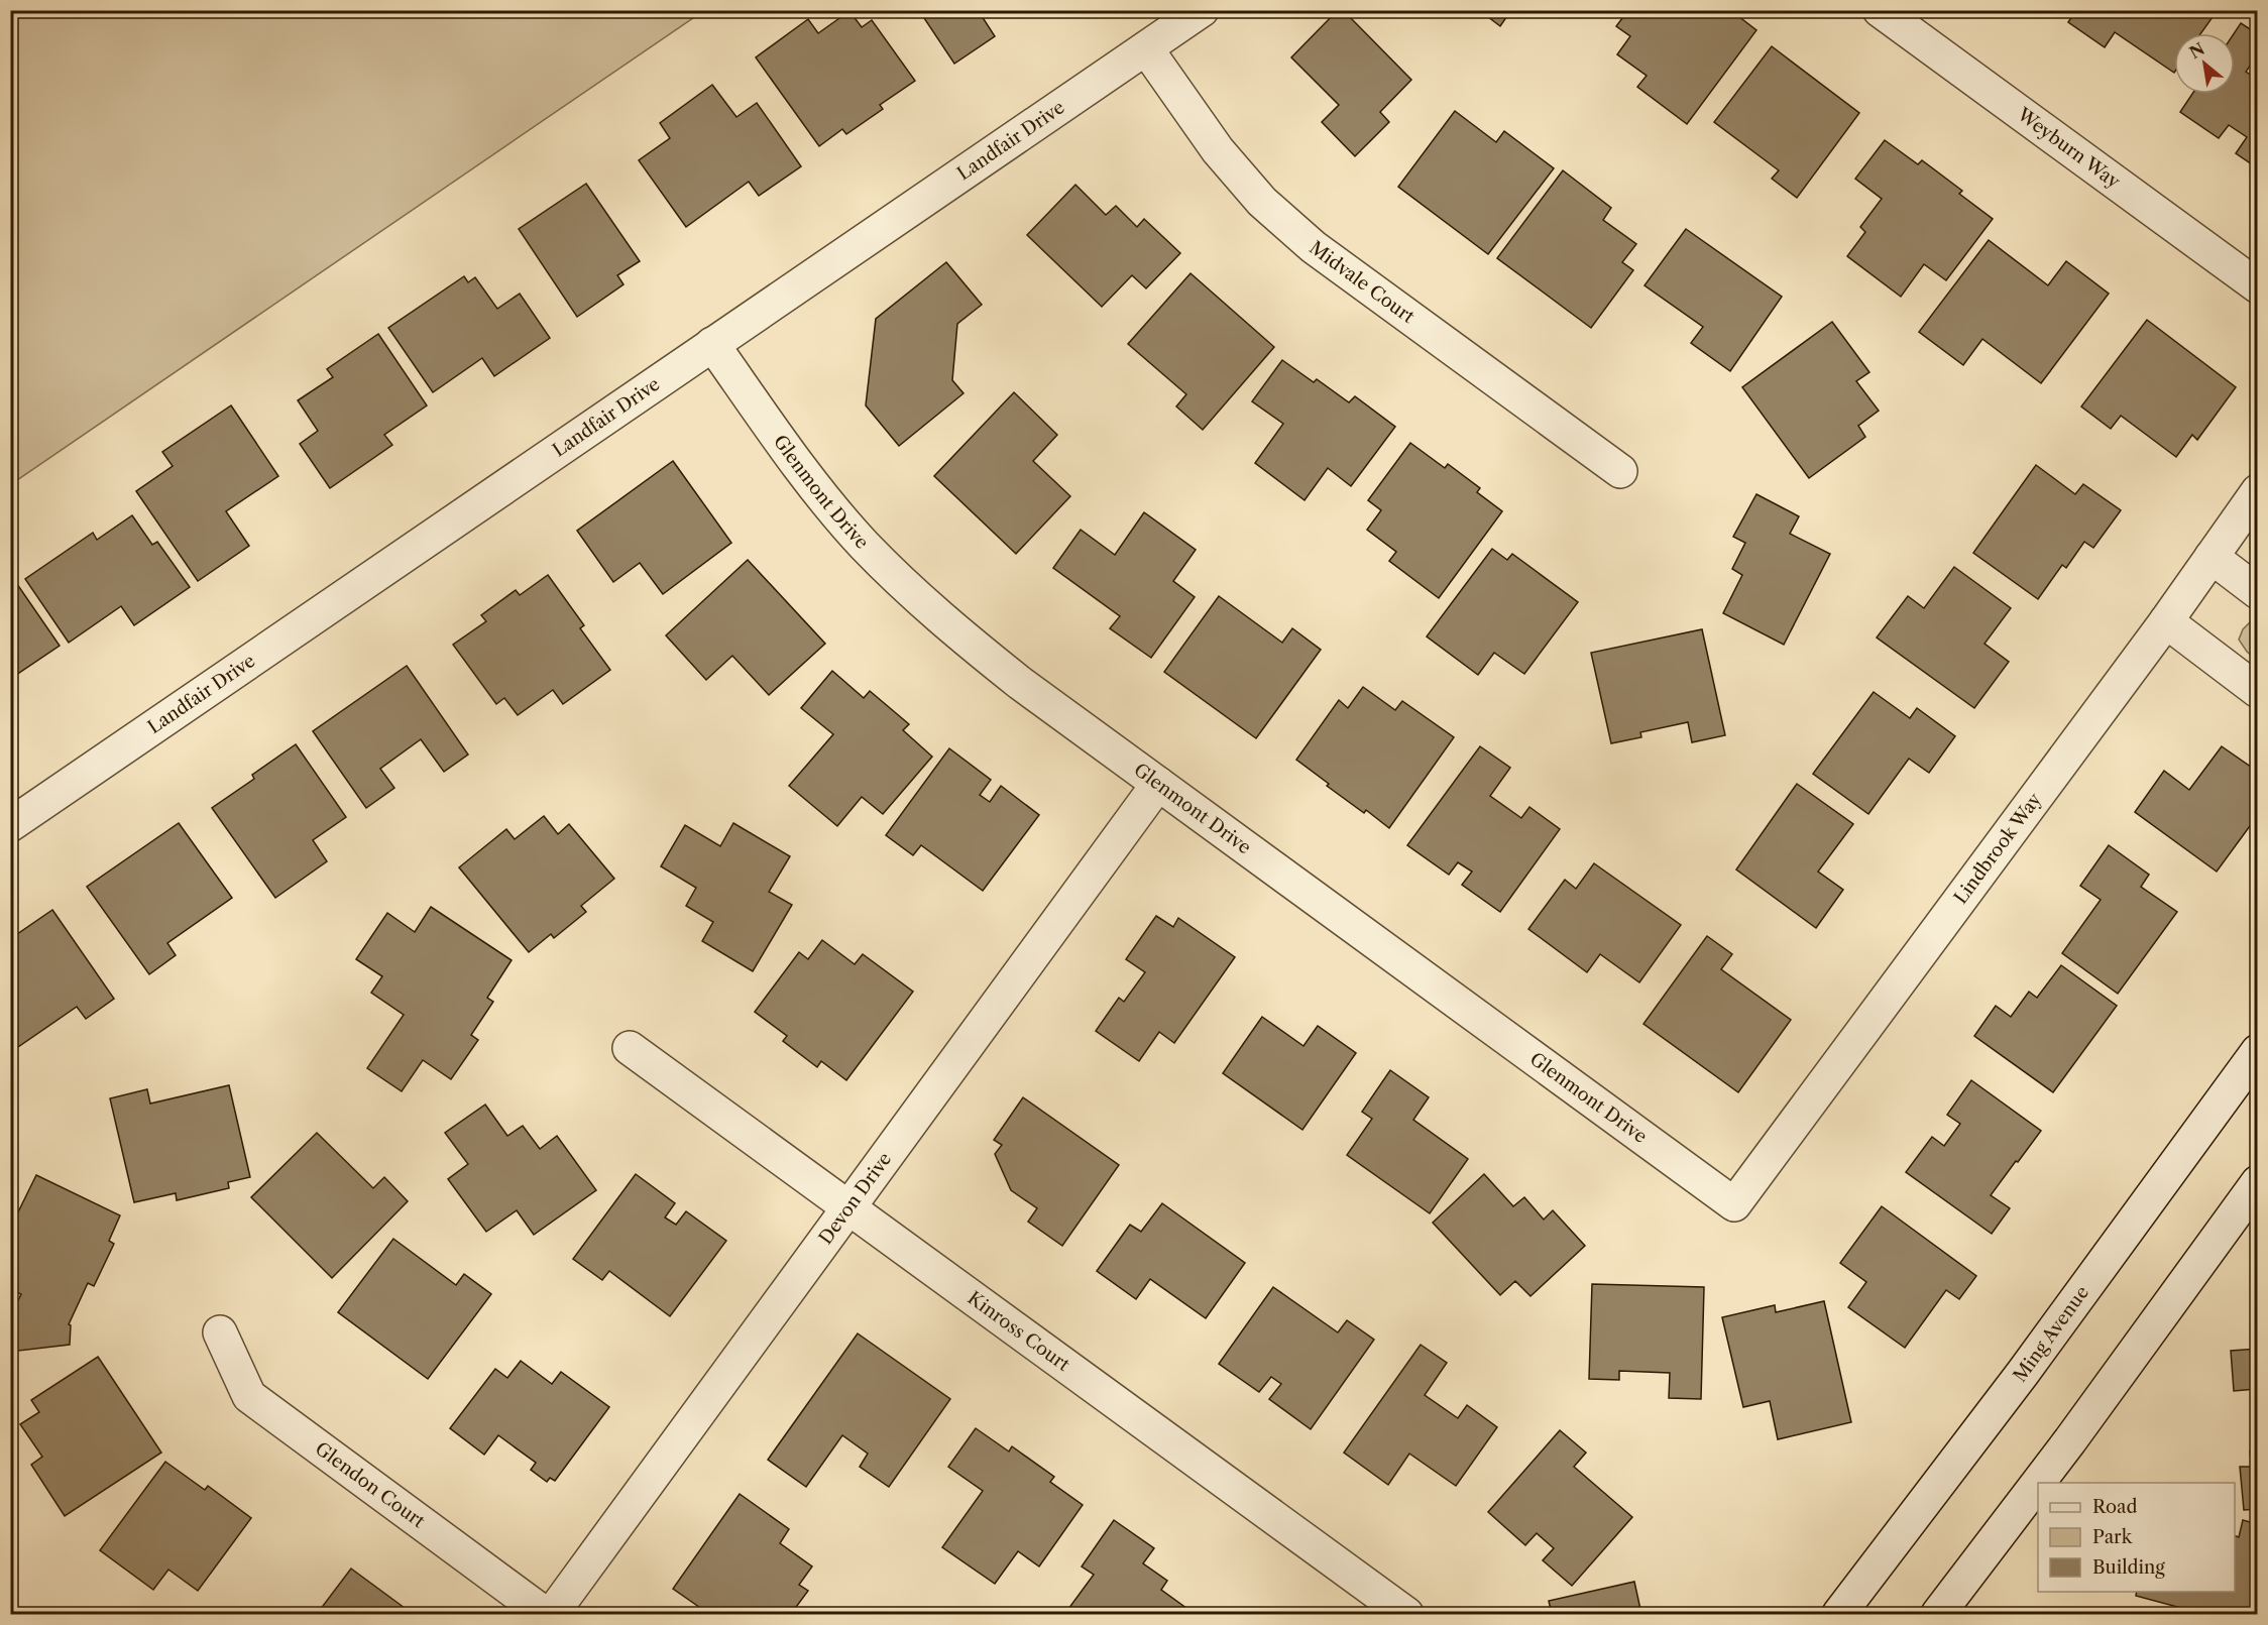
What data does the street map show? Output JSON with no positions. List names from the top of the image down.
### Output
{
  "streets": {
    "street": [
      "Landfair Drive",
      "Weyburn Way",
      "Midvale Court",
      "Glenmont Drive",
      "Lindbrook Way",
      "Devon Drive",
      "Kinross Court",
      "Ming Avenue",
      "Glendon Court"
    ]
  },
  "crossings": [
    ["Landfair Drive", "Midvale Court"],
    ["Landfair Drive", "Glenmont Drive"],
    ["Glenmont Drive", "Lindbrook Way"],
    ["Glenmont Drive", "Devon Drive"],
    ["Devon Drive", "Kinross Court"]
  ],
  "legend": ["Road", "Park", "Building"],
  "north": "top left"
}
